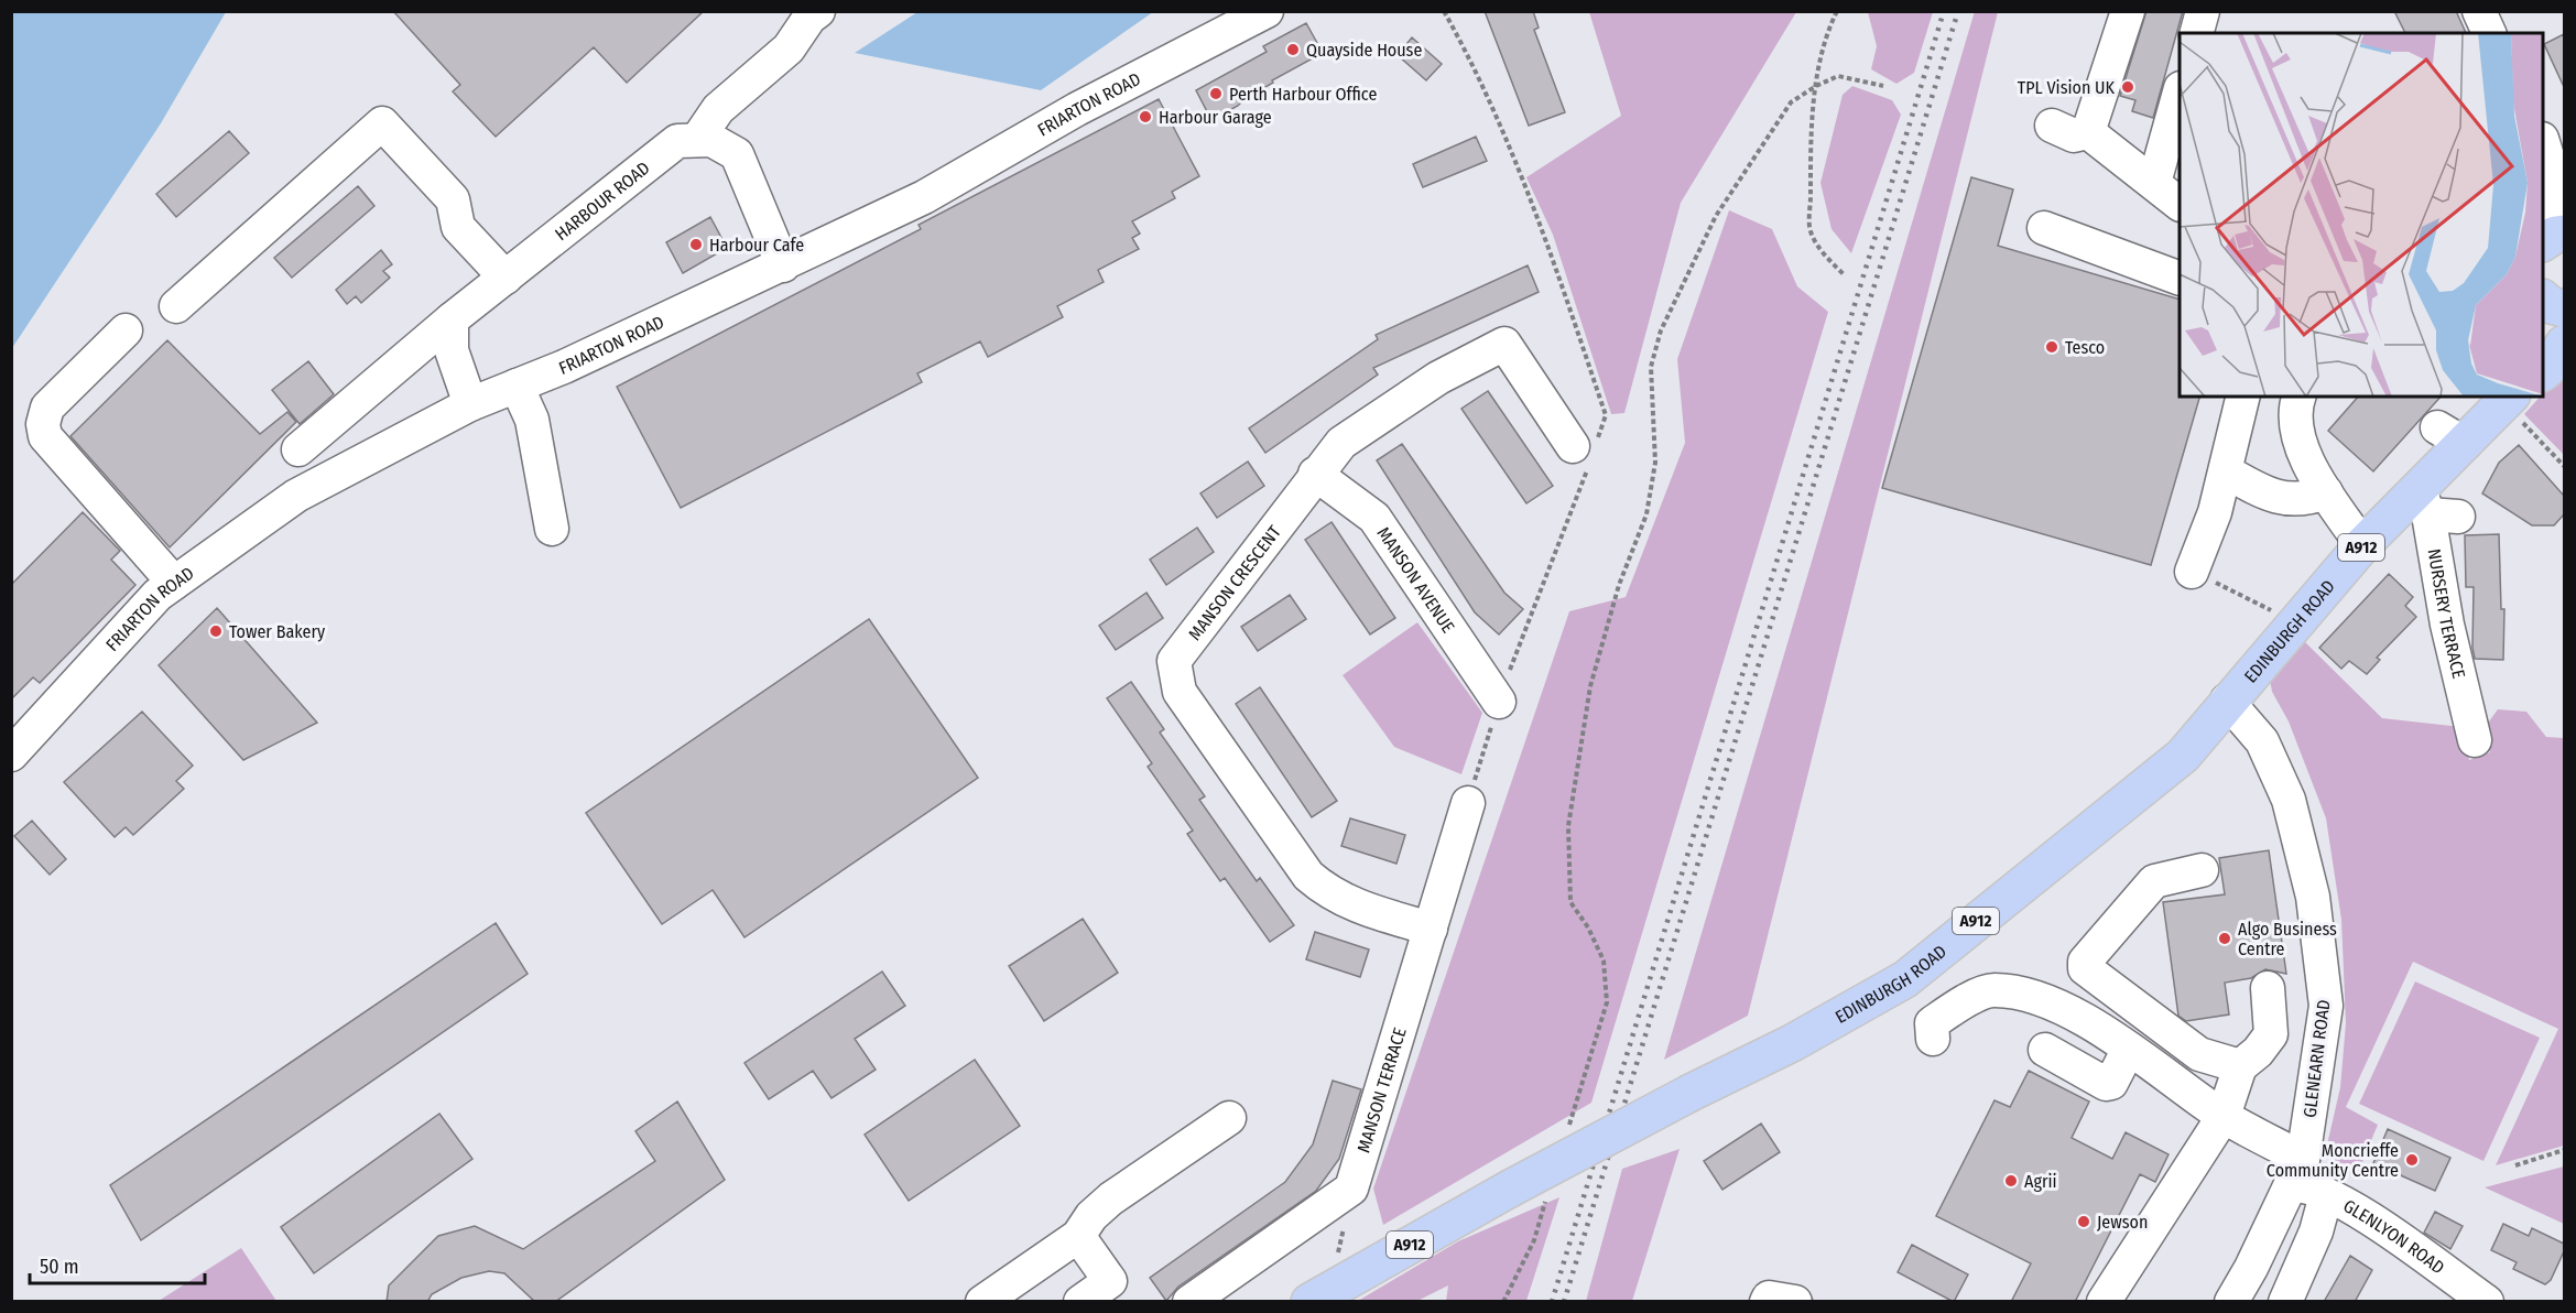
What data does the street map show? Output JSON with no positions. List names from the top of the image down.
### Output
{
  "streets": {
    "main road": ["A912", "EDINBURGH ROAD"],
    "street": [
      "FRIARTON ROAD",
      "HARBOUR ROAD",
      "MANSON AVENUE",
      "MANSON CRESCENT",
      "NURSERY TERRACE",
      "GLENEARN ROAD",
      "MANSON TERRACE",
      "GLENLYON ROAD"
    ]
  },
  "crossings": [
    ["MANSON AVENUE", "MANSON CRESCENT"],
    ["MANSON CRESCENT", "MANSON TERRACE"],
    ["NURSERY TERRACE", "EDINBURGH ROAD"],
    ["EDINBURGH ROAD", "GLENEARN ROAD"],
    ["GLENEARN ROAD", "GLENLYON ROAD"]
  ],
  "places": [
    "Quayside House",
    "TPL Vision UK",
    "Perth Harbour Office",
    "Harbour Garage",
    "Harbour Cafe",
    "Tesco",
    "Tower Bakery",
    "Algo Business Centre",
    "Moncrieffe Community Centre",
    "Agrii",
    "Jewson"
  ],
  "scale_bar": "50 m"
}
